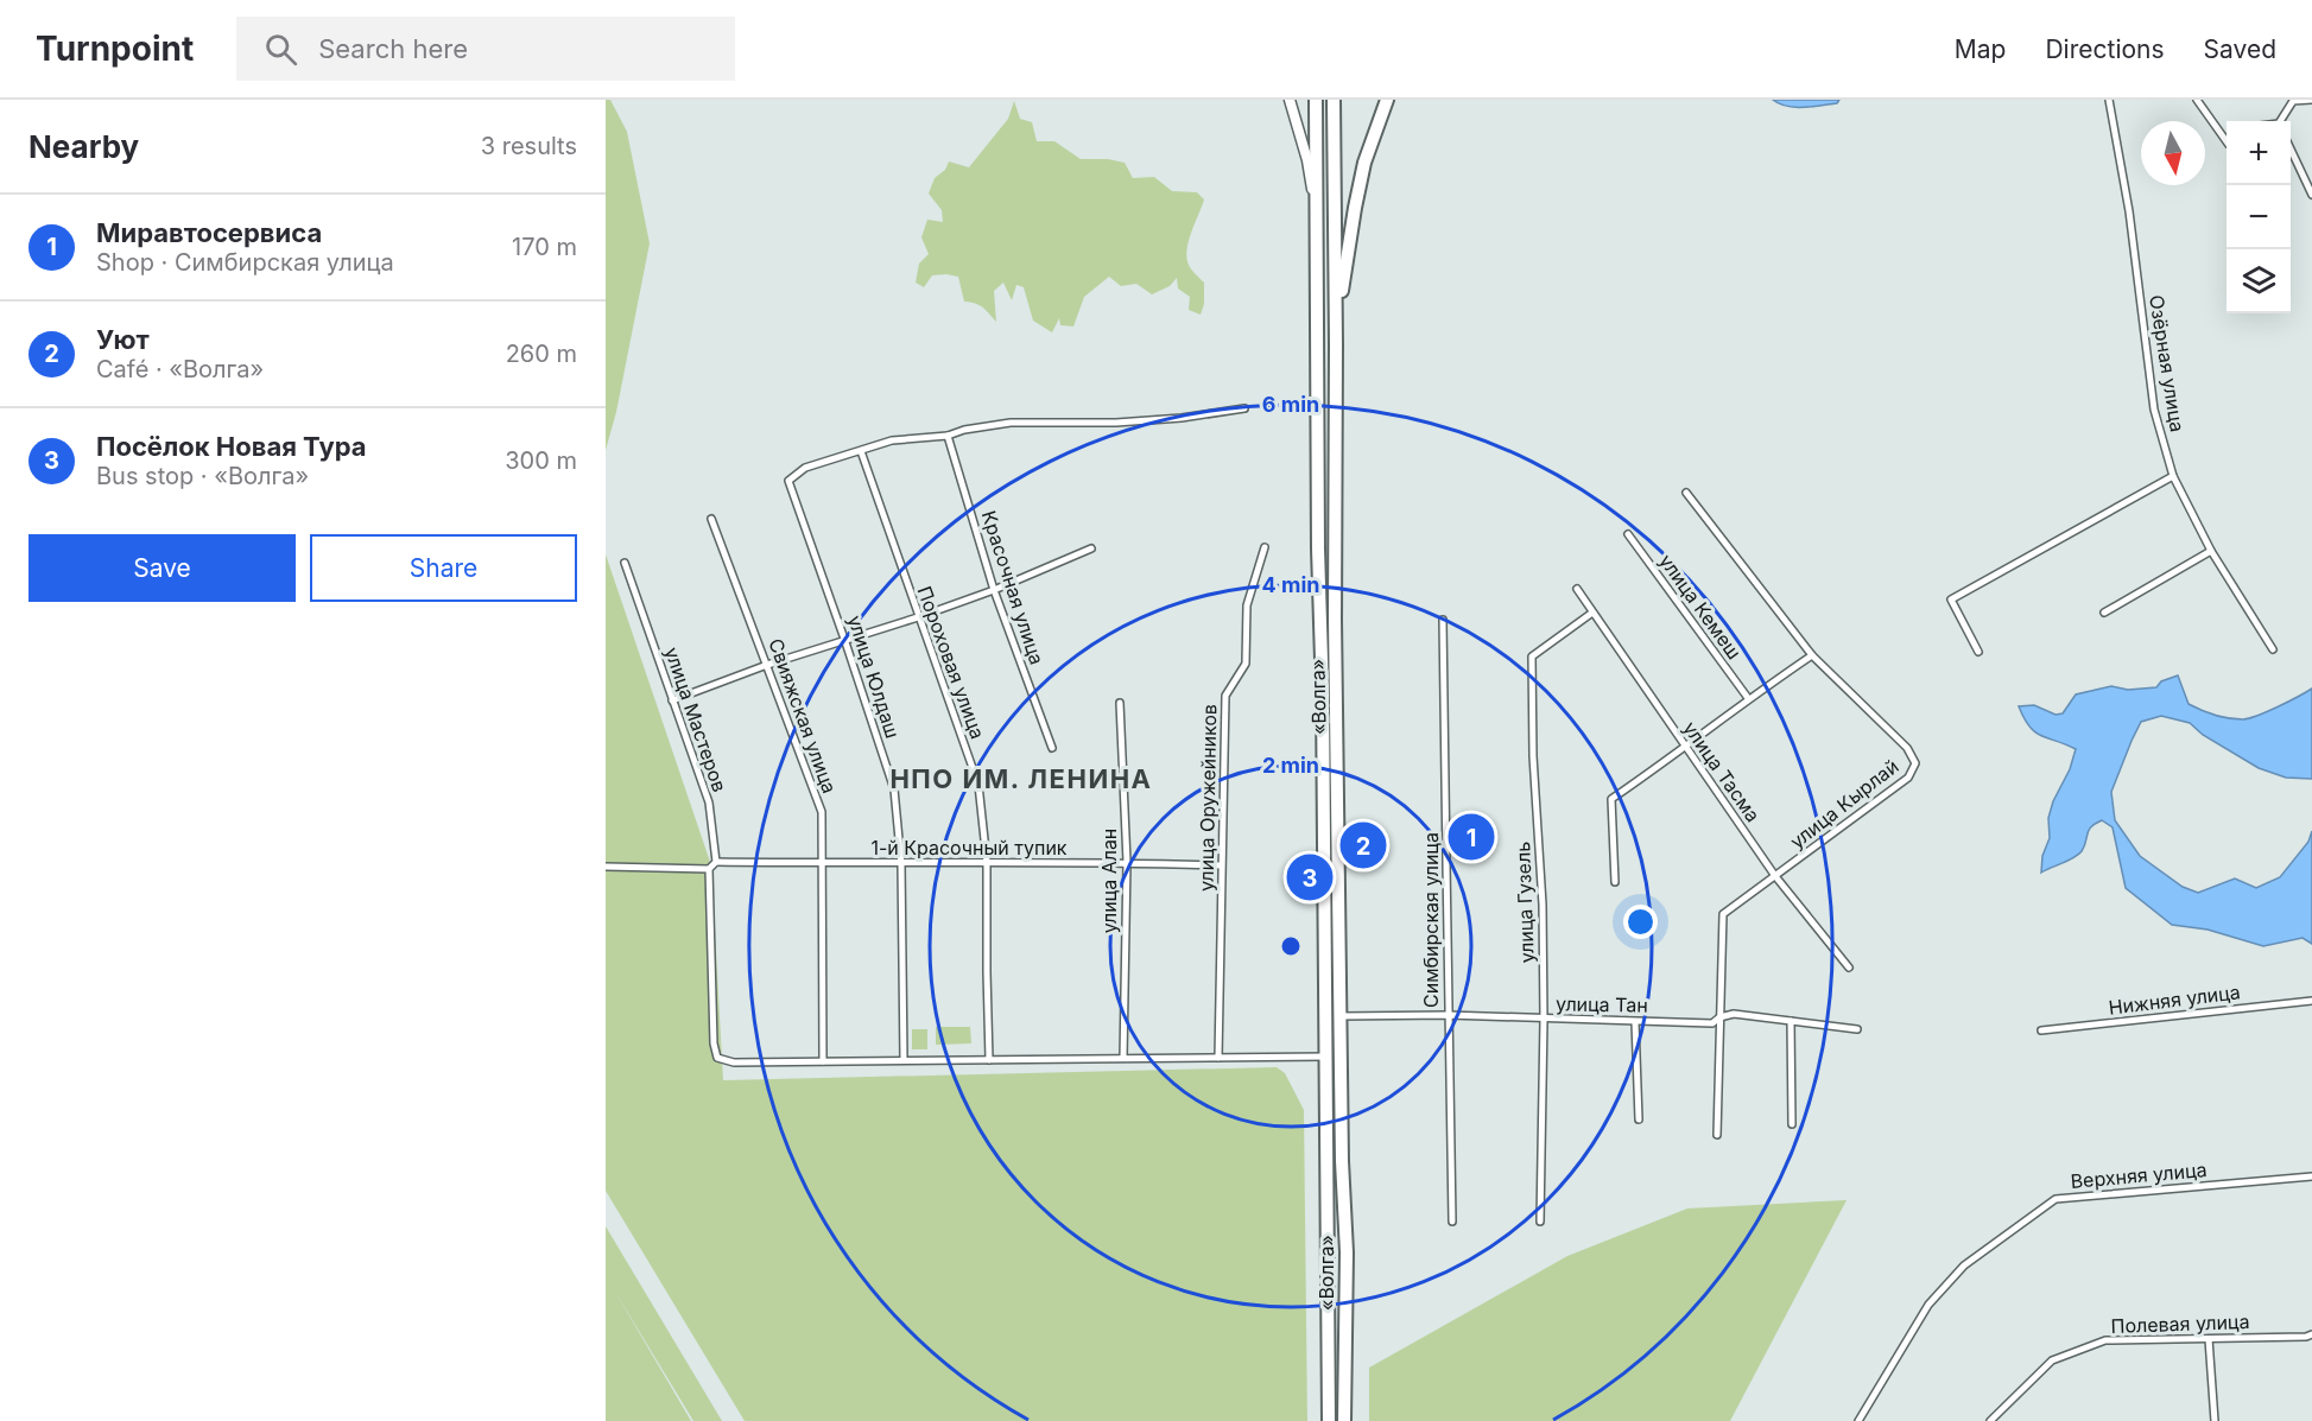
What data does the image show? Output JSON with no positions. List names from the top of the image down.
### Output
{
  "streets": {
    "highway": ["«Волга»"],
    "street": [
      "Озёрная улица",
      "Красочная улица",
      "улица Кемеш",
      "Пороховая улица",
      "улица Юлдаш",
      "Свияжская улица",
      "улица Мастеров",
      "улица Тасма",
      "улица Оружейников",
      "улица Кырлай",
      "1-й Красочный тупик",
      "улица Алан",
      "улица Гузель",
      "Симбирская улица",
      "Нижняя улица",
      "улица Тан",
      "Верхняя улица",
      "Полевая улица"
    ]
  },
  "crossings": [
    ["Пороховая улица", "улица Юлдаш"],
    ["Пороховая улица", "1-й Красочный тупик"],
    ["улица Юлдаш", "1-й Красочный тупик"],
    ["«Волга»", "улица Тан"],
    ["Свияжская улица", "1-й Красочный тупик"],
    ["улица Мастеров", "1-й Красочный тупик"],
    ["улица Тасма", "улица Кырлай"],
    ["улица Тасма", "улица Гузель"],
    ["улица Оружейников", "1-й Красочный тупик"],
    ["улица Кырлай", "улица Тан"],
    ["1-й Красочный тупик", "улица Алан"],
    ["улица Гузель", "улица Тан"],
    ["Симбирская улица", "улица Тан"]
  ],
  "districts": ["НПО ИМ. ЛЕНИНА"],
  "north": "bottom",
  "page": {
    "header": "Turnpoint",
    "search": "Search here",
    "nav": ["Map", "Directions", "Saved"],
    "heading": ["Nearby", "3 results"],
    "map_buttons": ["+", "−"],
    "list": [
      {
        "mark": "1",
        "name": "Миравтосервиса",
        "note": "Shop · Симбирская улица",
        "value": "170 m"
      },
      {
        "mark": "2",
        "name": "Уют",
        "note": "Café · «Волга»",
        "value": "260 m"
      },
      {
        "mark": "3",
        "name": "Посёлок Новая Тура",
        "note": "Bus stop · «Волга»",
        "value": "300 m"
      }
    ],
    "buttons": ["Save", "Share"],
    "pins": ["1", "2", "3"]
  },
  "rings": ["6 min", "4 min", "2 min"]
}
